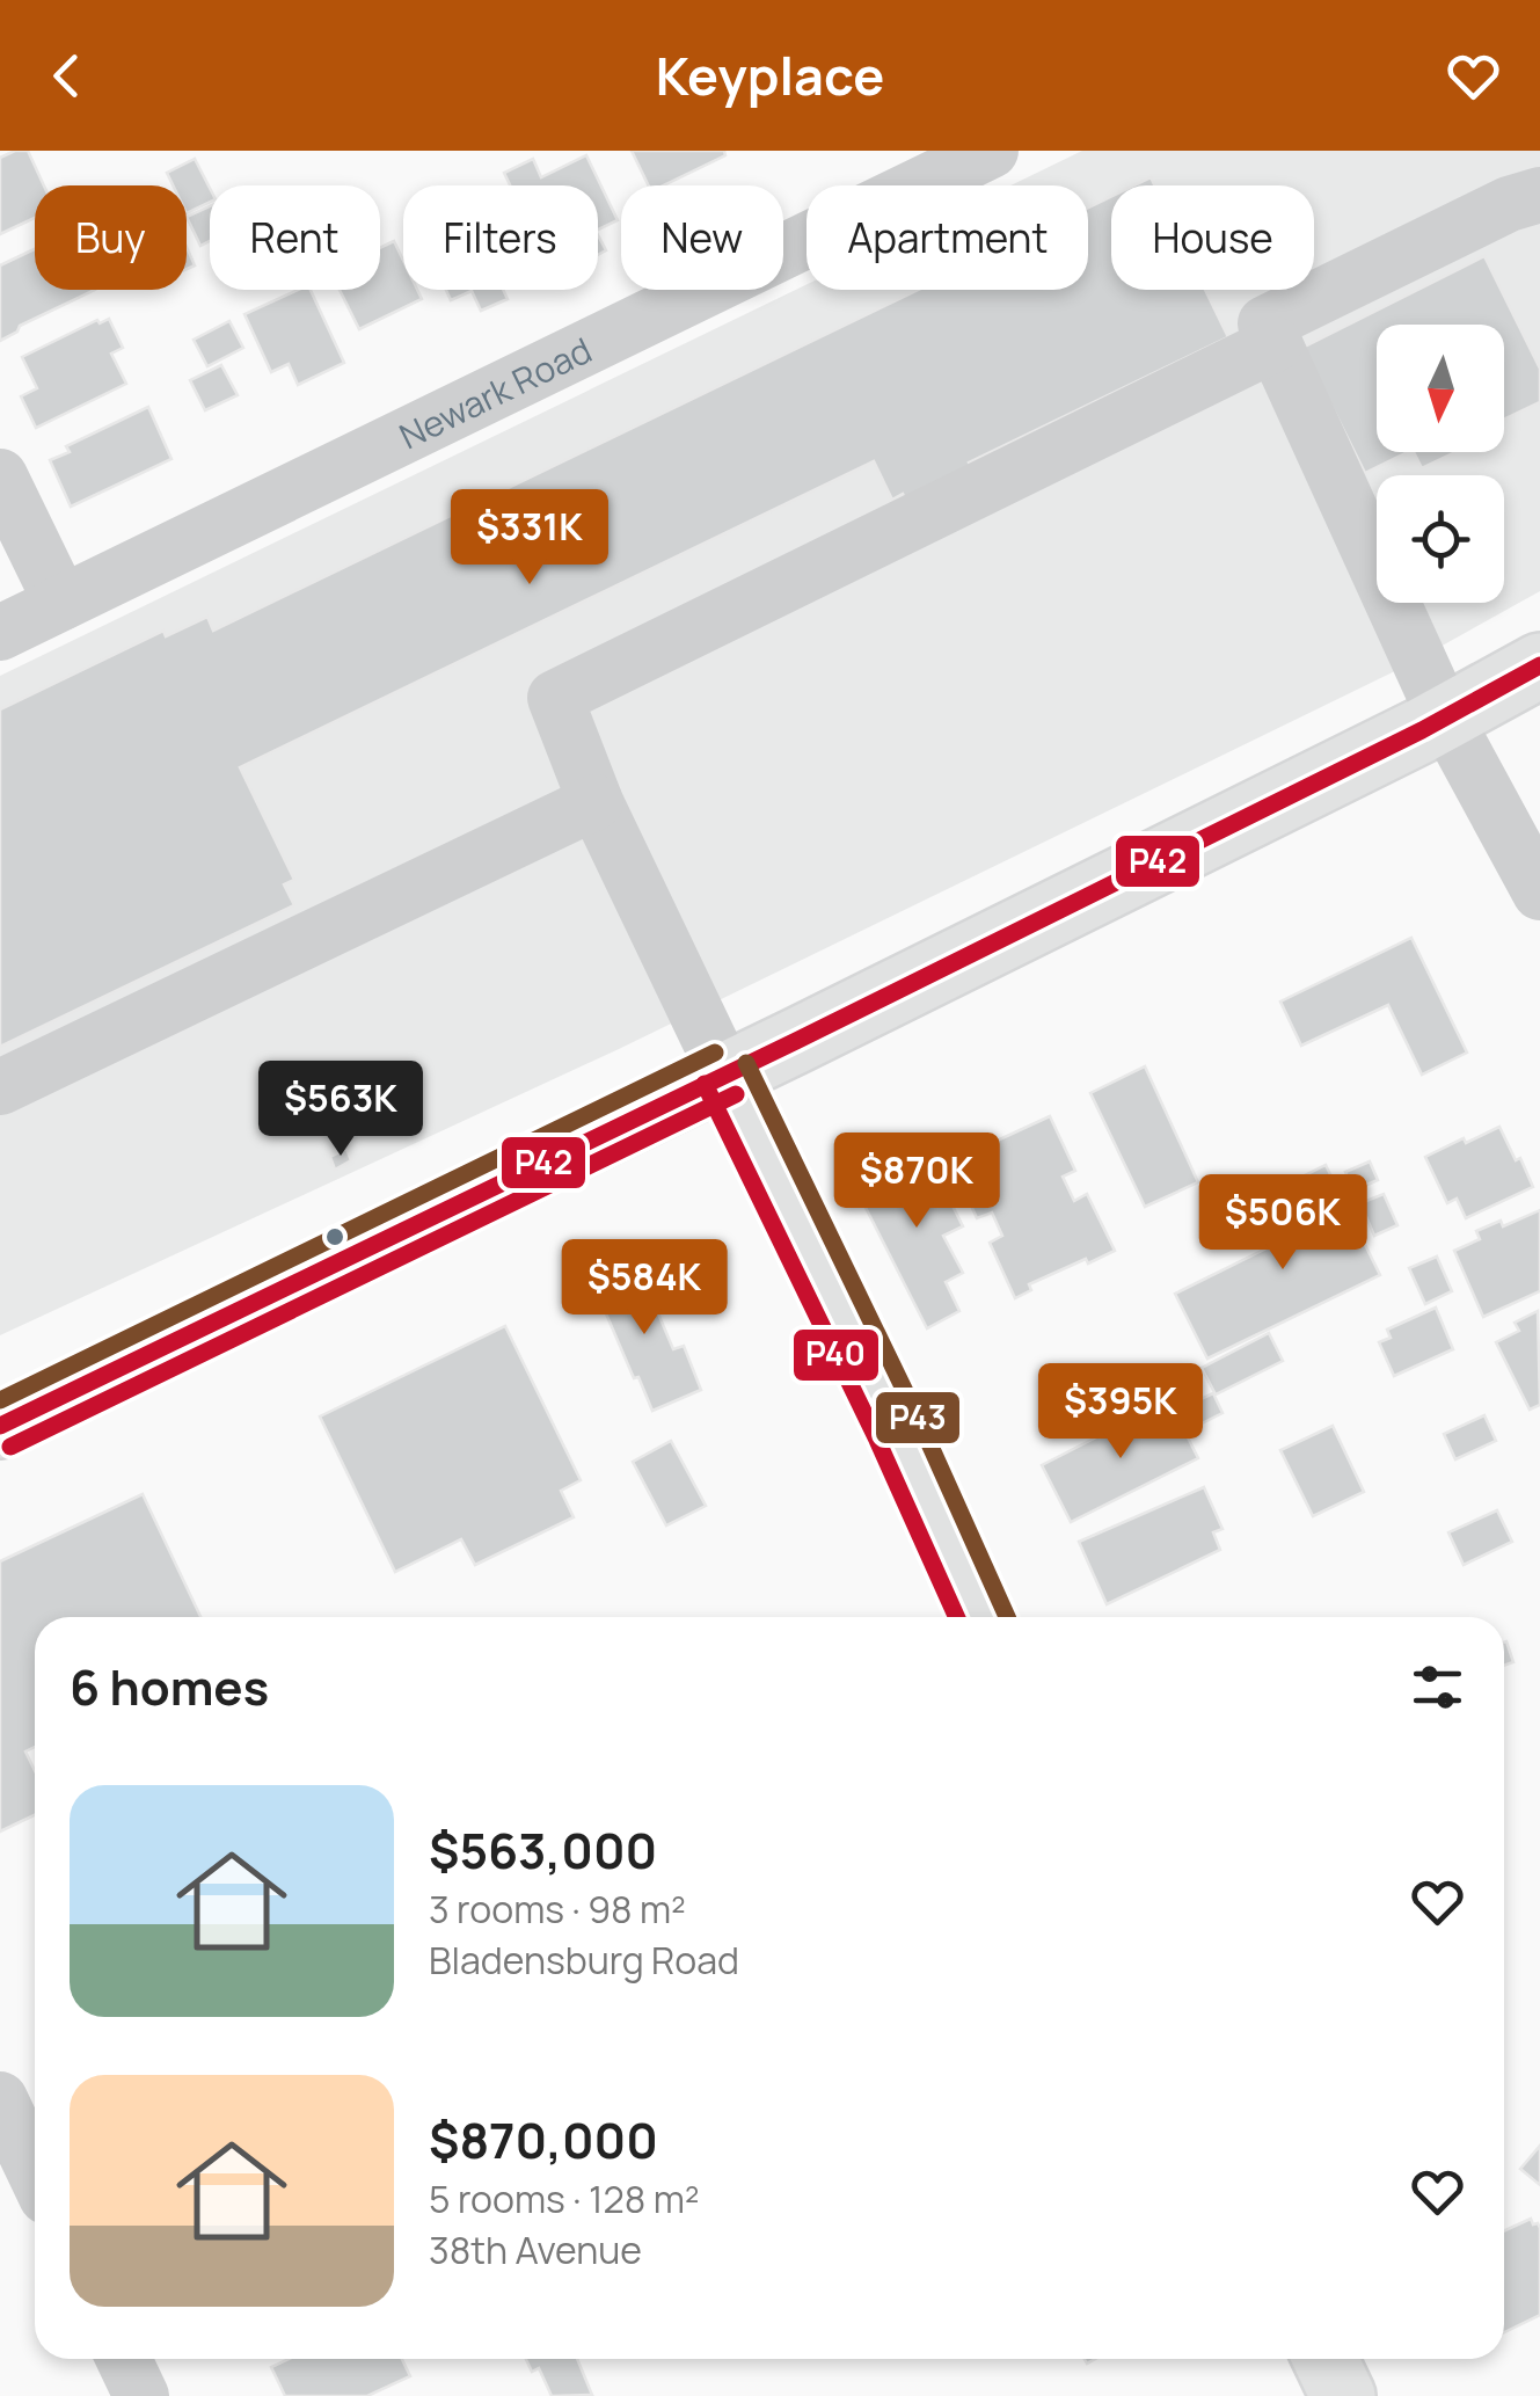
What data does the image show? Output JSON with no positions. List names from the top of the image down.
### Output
{
  "streets": {
    "street": ["Newark Road"]
  },
  "lines": ["transit line P42", "transit line P43", "transit line P40"],
  "north": "bottom",
  "page": {
    "header": "Keyplace",
    "chip": [
      "Buy",
      "Rent",
      "Filters",
      "New",
      "Apartment",
      "House"
    ],
    "price": [
      "$331K",
      "$563K",
      "$870K",
      "$506K",
      "$584K",
      "$395K"
    ],
    "heading": "6 homes",
    "list": [
      {
        "name": "$563,000",
        "note": "3 rooms · 98 m² · Bladensburg Road"
      },
      {
        "name": "$870,000",
        "note": "5 rooms · 128 m² · 38th Avenue"
      }
    ]
  }
}
